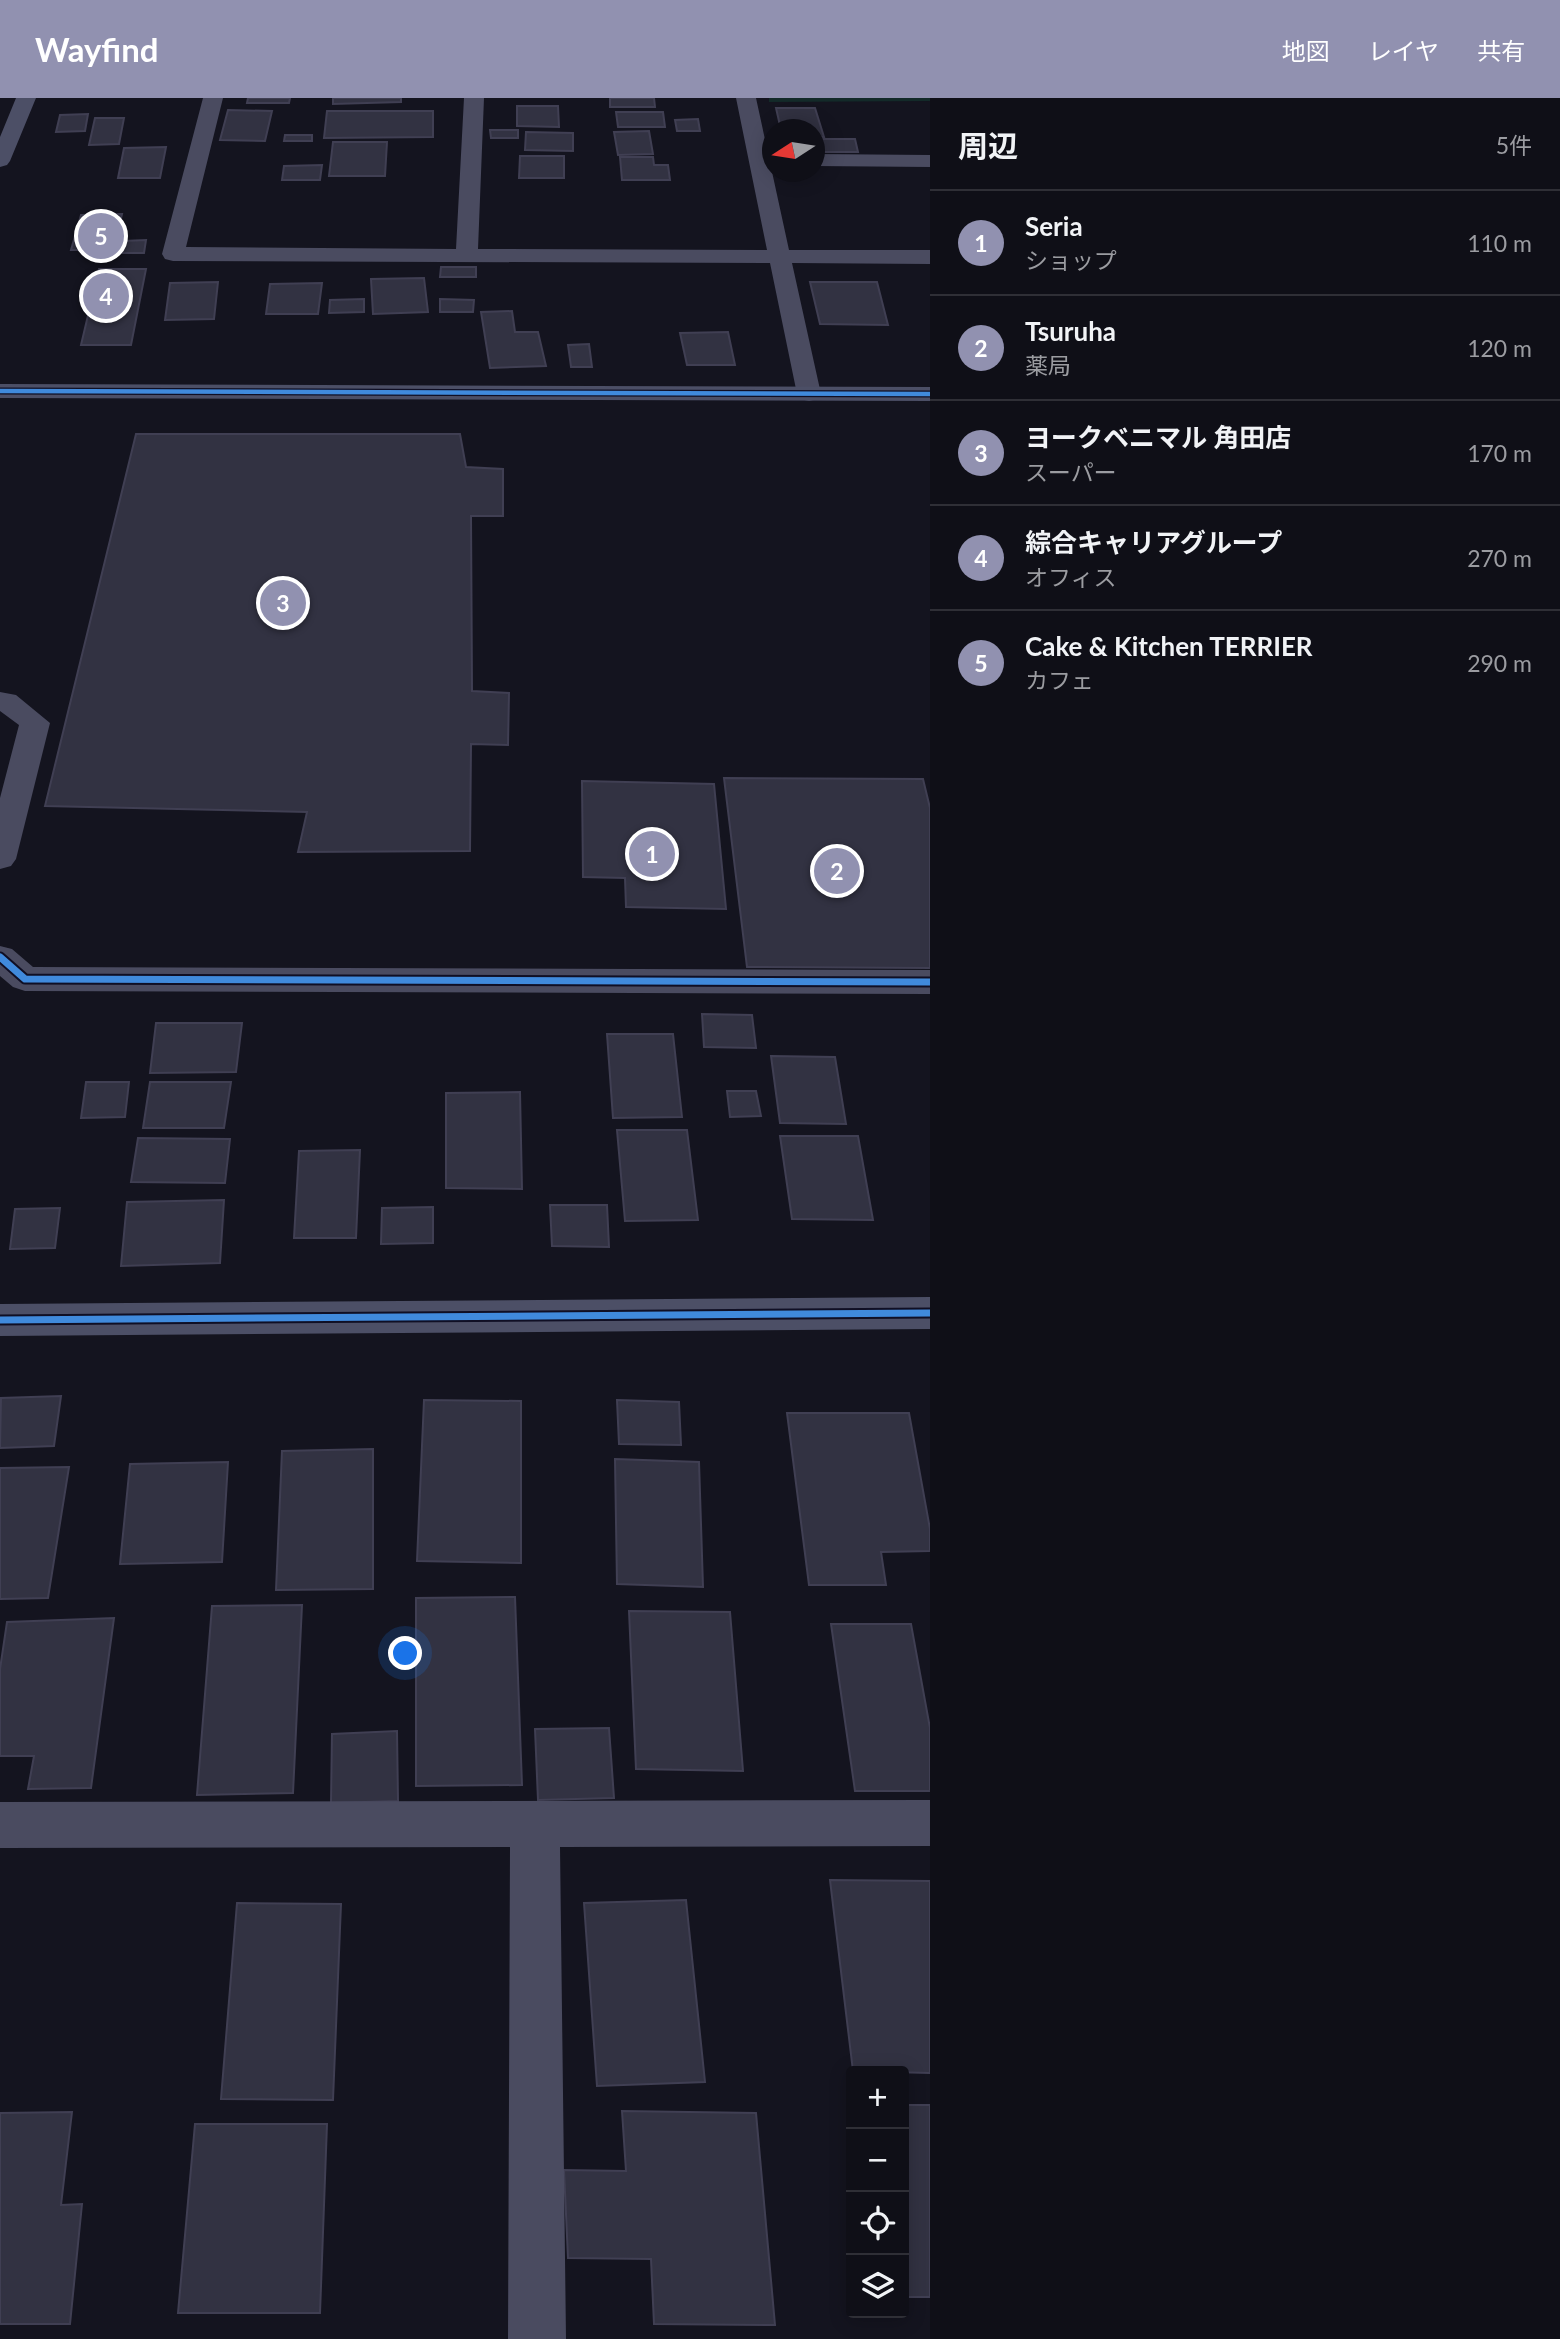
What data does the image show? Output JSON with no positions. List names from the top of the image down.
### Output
{
  "north": "left",
  "page": {
    "header": "Wayfind",
    "nav": ["地図", "レイヤ", "共有"],
    "heading": ["周辺", "5件"],
    "list": [
      {
        "mark": "1",
        "name": "Seria",
        "note": "ショップ",
        "value": "110 m"
      },
      {
        "mark": "2",
        "name": "Tsuruha",
        "note": "薬局",
        "value": "120 m"
      },
      {
        "mark": "3",
        "name": "ヨークベニマル 角田店",
        "note": "スーパー",
        "value": "170 m"
      },
      {
        "mark": "4",
        "name": "綜合キャリアグループ",
        "note": "オフィス",
        "value": "270 m"
      },
      {
        "mark": "5",
        "name": "Cake & Kitchen TERRIER",
        "note": "カフェ",
        "value": "290 m"
      }
    ],
    "pins": [
      "5",
      "4",
      "3",
      "1",
      "2"
    ],
    "map_buttons": ["+", "−"]
  }
}
